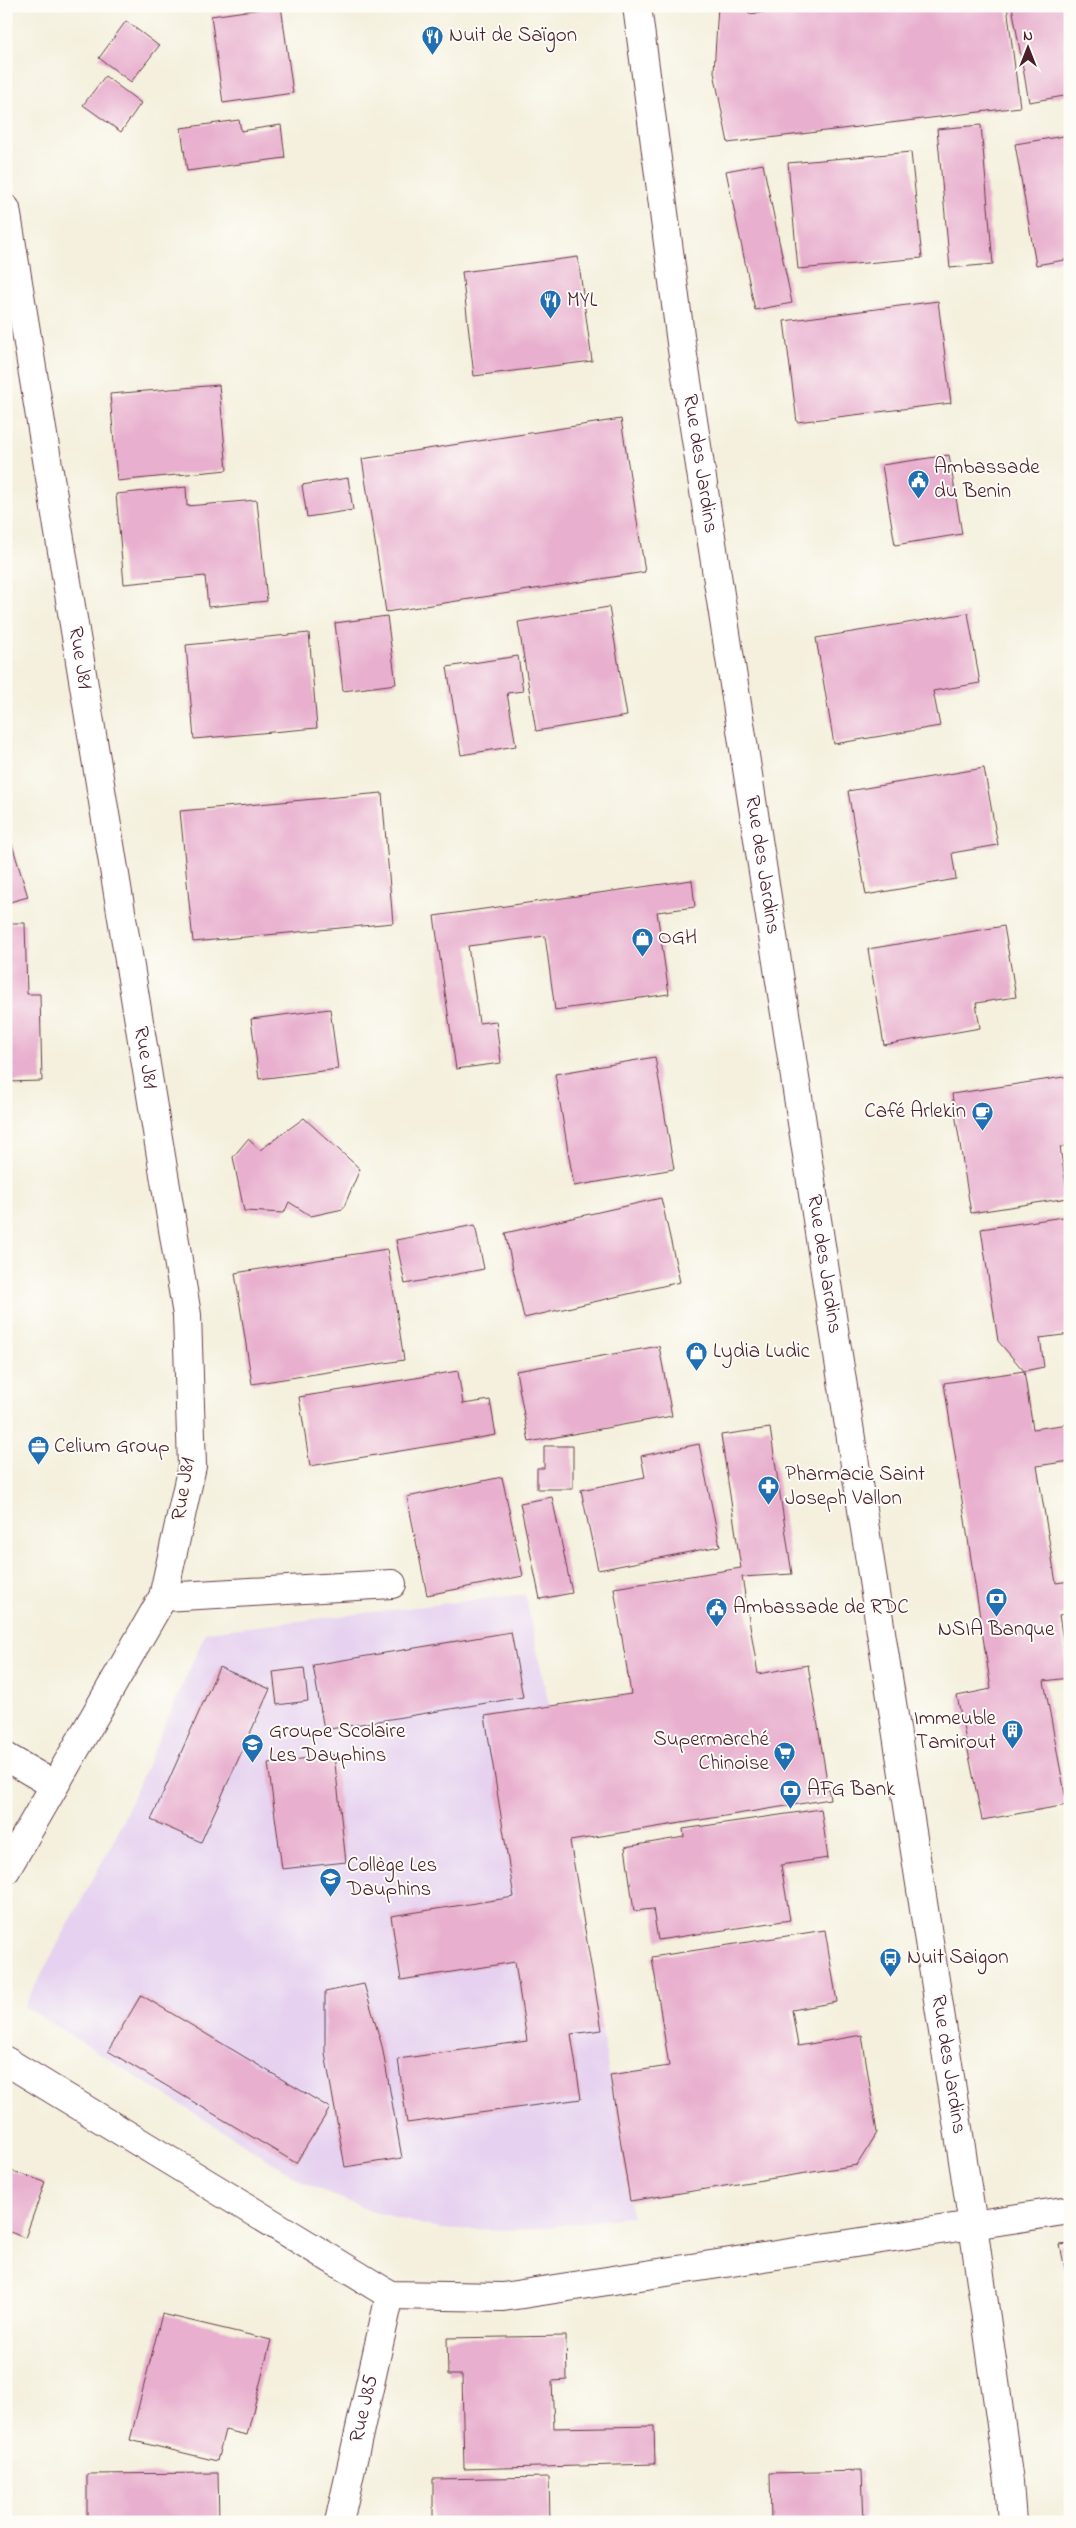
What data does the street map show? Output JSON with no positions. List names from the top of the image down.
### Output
{
  "streets": {
    "street": ["Rue des Jardins", "Rue J81", "Rue J85"]
  },
  "places": {
    "restaurant": ["Nuit de Saïgon", "MYL"],
    "public building": ["Ambassade du Benin", "Ambassade de RDC"],
    "shop": ["OGH", "Lydia Ludic"],
    "cafe": ["Café Arlekin"],
    "office": ["Celium Group"],
    "pharmacy": ["Pharmacie Saint Joseph Vallon"],
    "bank": ["NSIA Banque", "AFG Bank"],
    "building": ["Immeuble Tamirout"],
    "school or university": ["Groupe Scolaire Les Dauphins", "Collège Les Dauphins"],
    "supermarket": ["Supermarché Chinoise"],
    "bus stop": ["Nuit Saigon"]
  },
  "north": "top"
}
